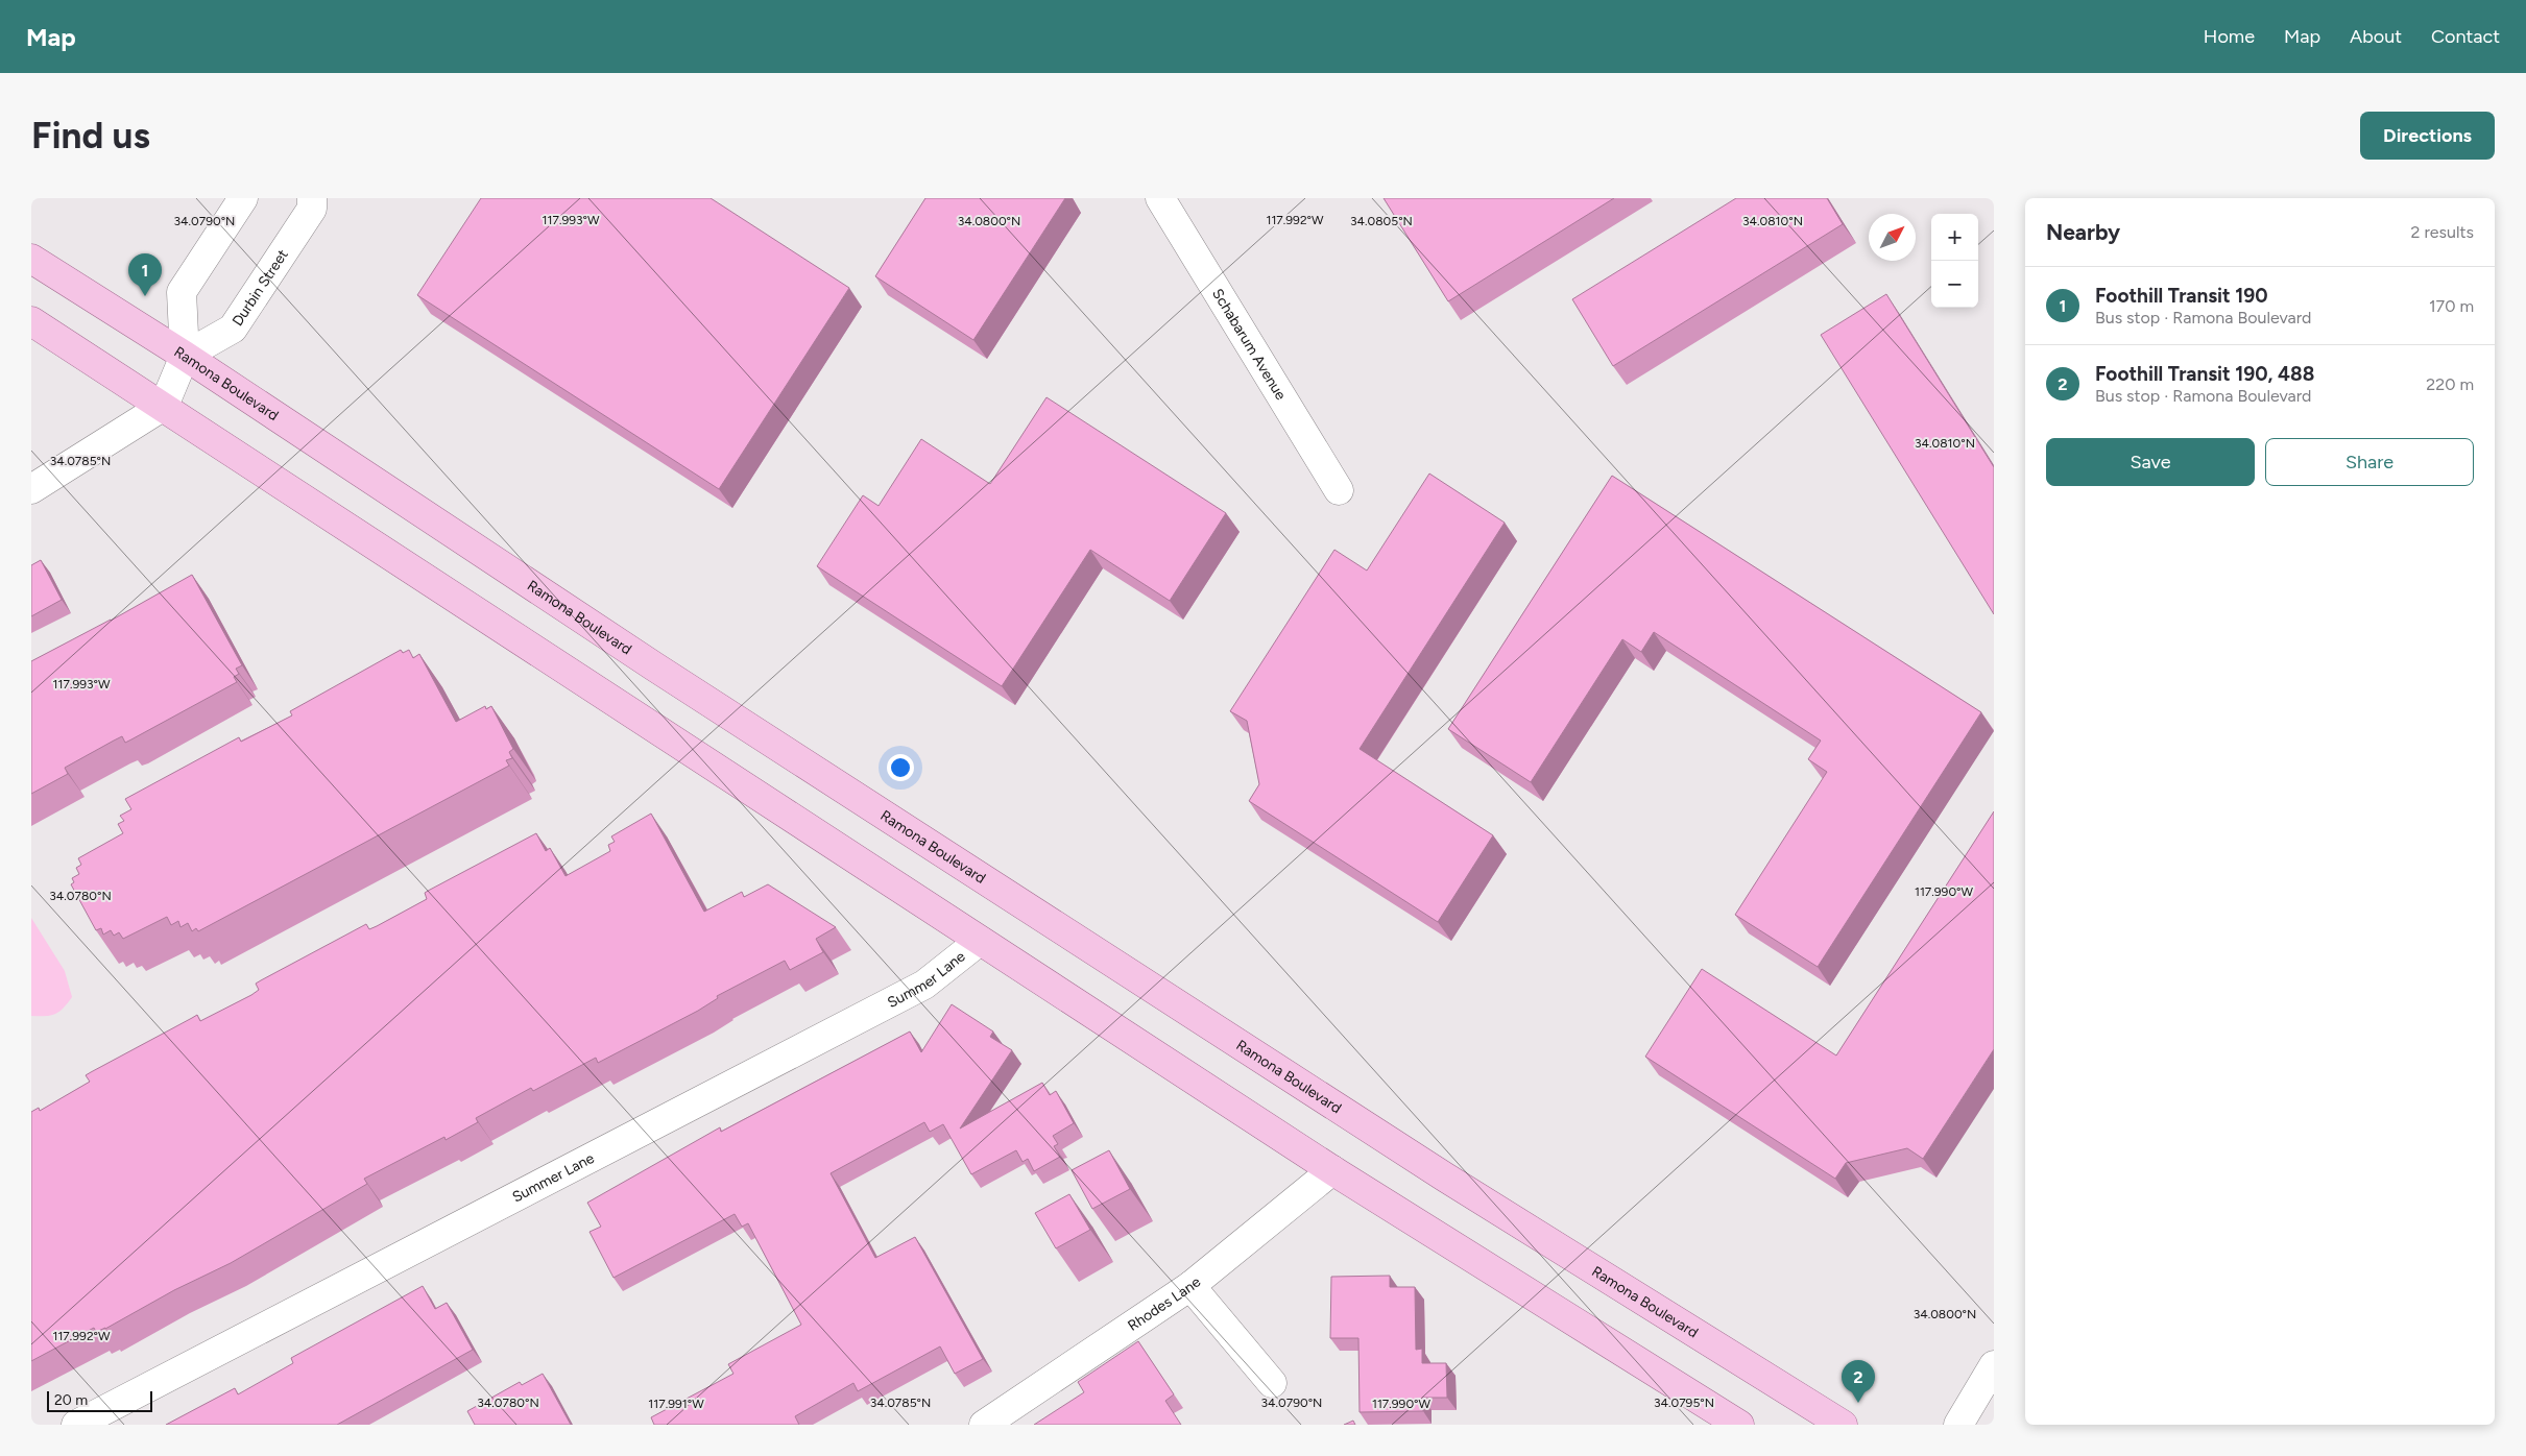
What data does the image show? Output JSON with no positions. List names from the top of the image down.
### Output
{
  "streets": {
    "main road": ["Ramona Boulevard"],
    "street": [
      "Durbin Street",
      "Schabarum Avenue",
      "Summer Lane",
      "Rhodes Lane"
    ]
  },
  "crossings": [
    ["Durbin Street", "Ramona Boulevard"]
  ],
  "scale_bar": "20 m",
  "north": "top right",
  "page": {
    "header": "Map",
    "nav": [
      "Home",
      "Map",
      "About",
      "Contact"
    ],
    "buttons": [
      "Directions",
      ["Save", "Share"]
    ],
    "title": "Find us",
    "heading": ["Nearby", "2 results"],
    "map_buttons": ["+", "−"],
    "pins": ["1", "2"],
    "list": [
      {
        "mark": "1",
        "name": "Foothill Transit 190",
        "note": "Bus stop · Ramona Boulevard",
        "value": "170 m"
      },
      {
        "mark": "2",
        "name": "Foothill Transit 190, 488",
        "note": "Bus stop · Ramona Boulevard",
        "value": "220 m"
      }
    ],
    "scale": "20 m"
  },
  "coordinates": [
    "117.993°W",
    "117.992°W",
    "34.0790°N",
    "34.0800°N",
    "34.0805°N",
    "34.0810°N",
    "34.0785°N",
    "117.990°W",
    "34.0780°N",
    "34.0795°N",
    "117.991°W"
  ]
}
